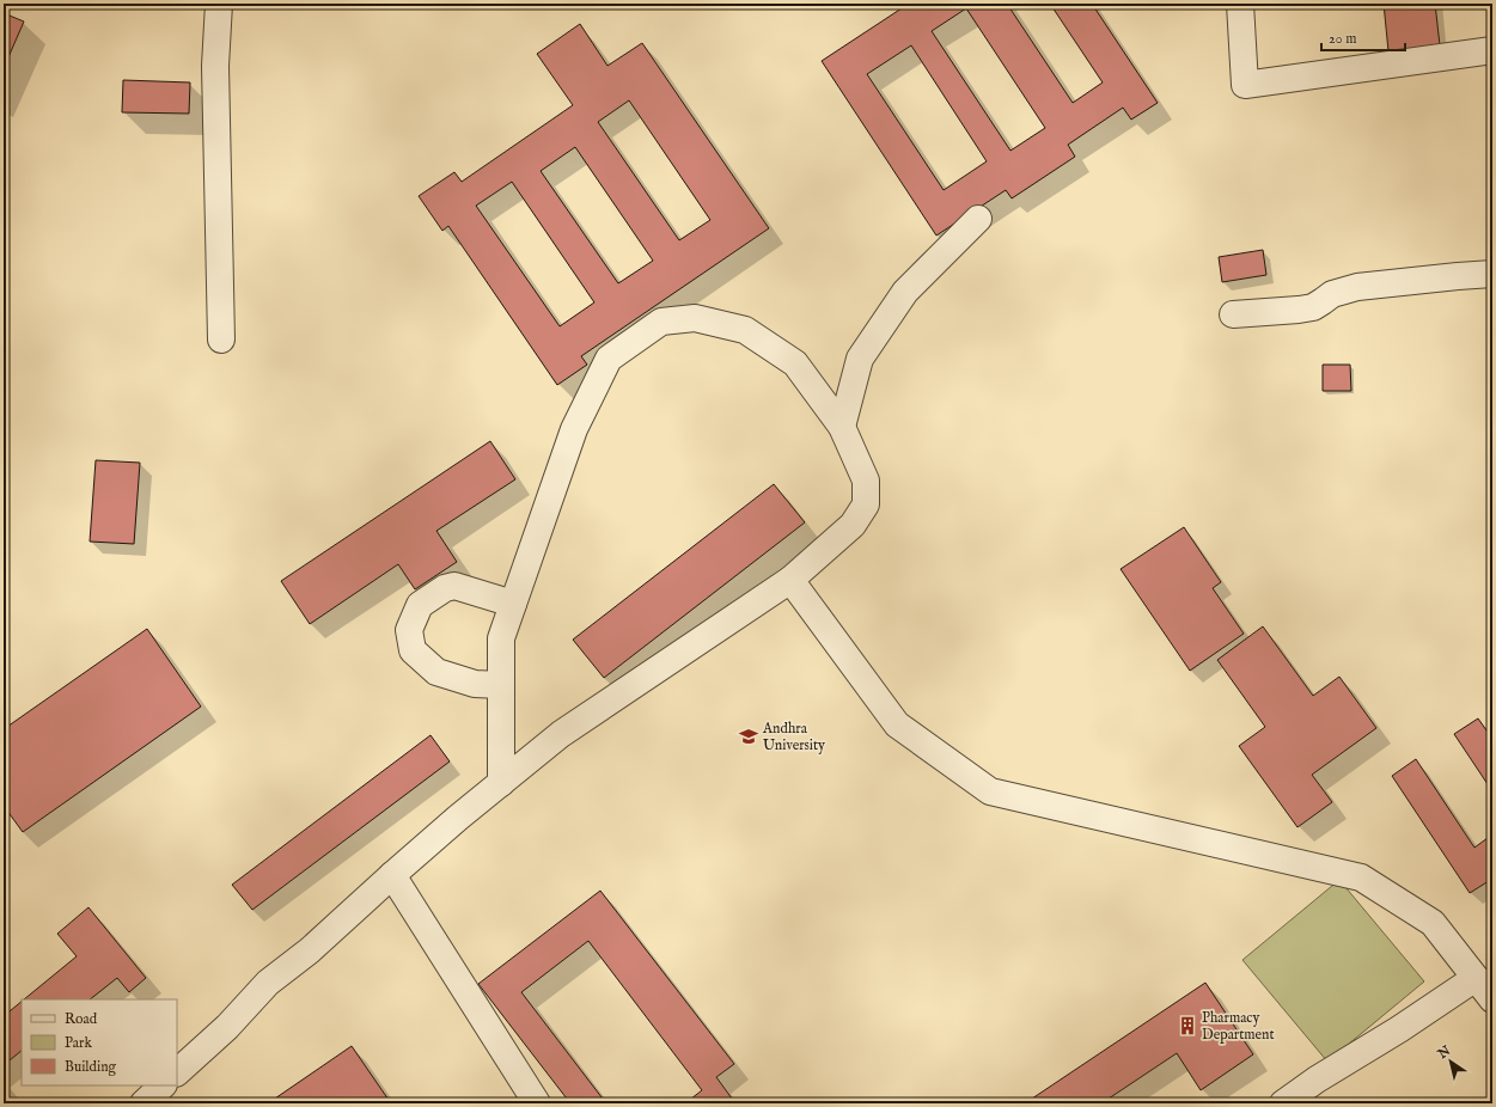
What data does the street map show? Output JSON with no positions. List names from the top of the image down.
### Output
{
  "places": {
    "school or university": ["Andhra University"],
    "building": ["Pharmacy Department"]
  },
  "legend": ["Road", "Park", "Building"],
  "scale_bar": "20 m",
  "north": "top left"
}
